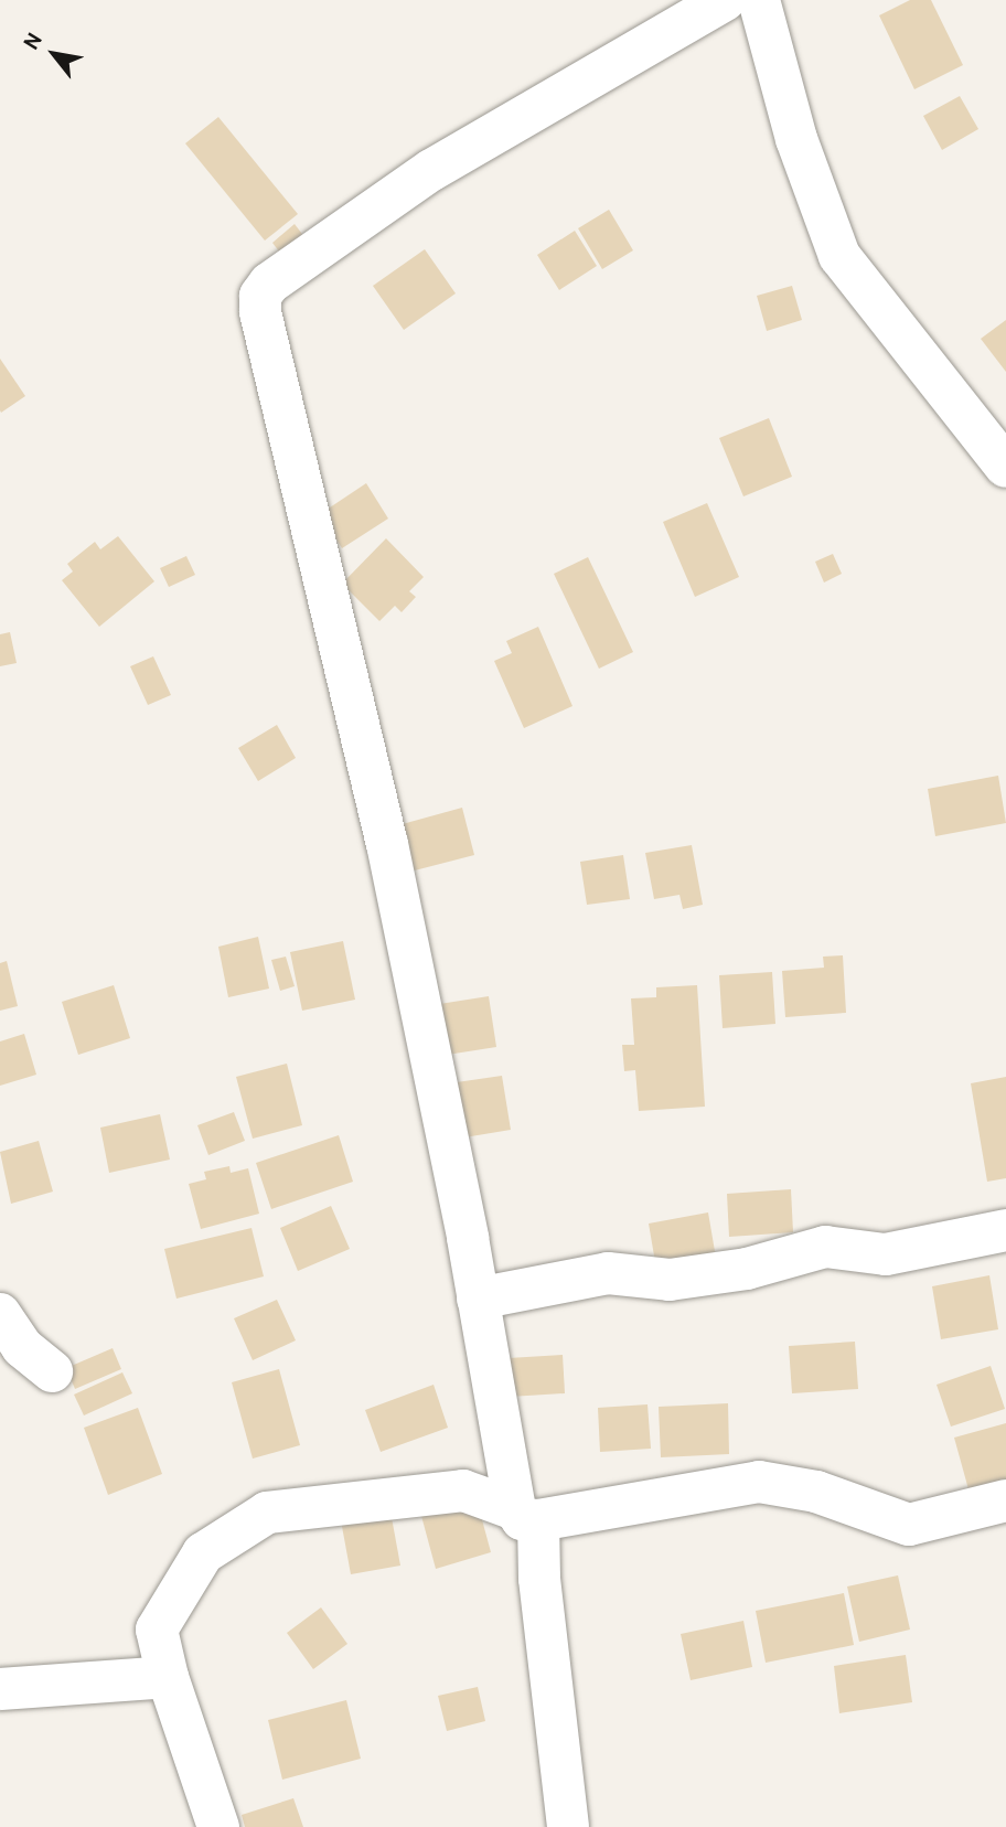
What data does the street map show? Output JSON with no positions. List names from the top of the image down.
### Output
{
  "north": "top left"
}
